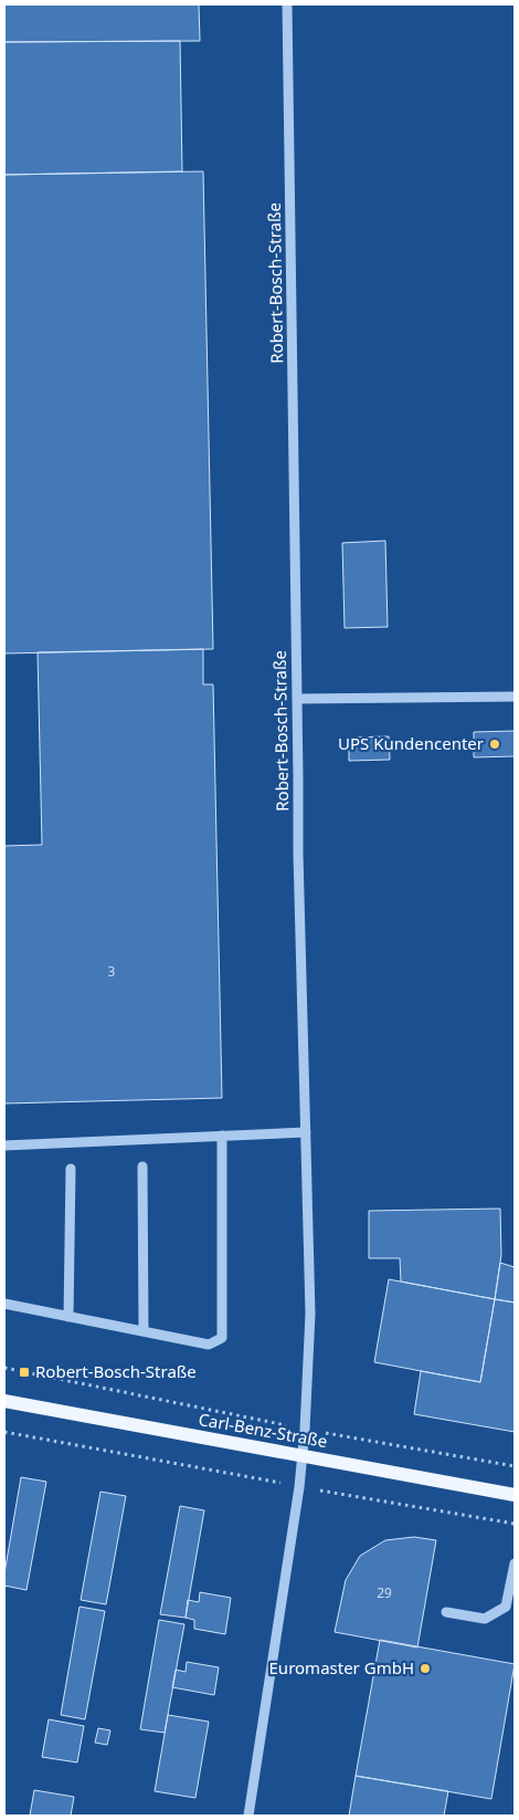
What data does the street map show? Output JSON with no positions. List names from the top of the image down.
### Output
{
  "streets": {
    "main road": ["Carl-Benz-Straße"],
    "street": ["Robert-Bosch-Straße"]
  },
  "crossings": [
    ["Robert-Bosch-Straße", "Carl-Benz-Straße"]
  ],
  "places": {
    "other": ["UPS Kundencenter", "Euromaster GmbH"],
    "transit": ["Robert-Bosch-Straße"]
  },
  "house_numbers": ["3", "29"]
}
